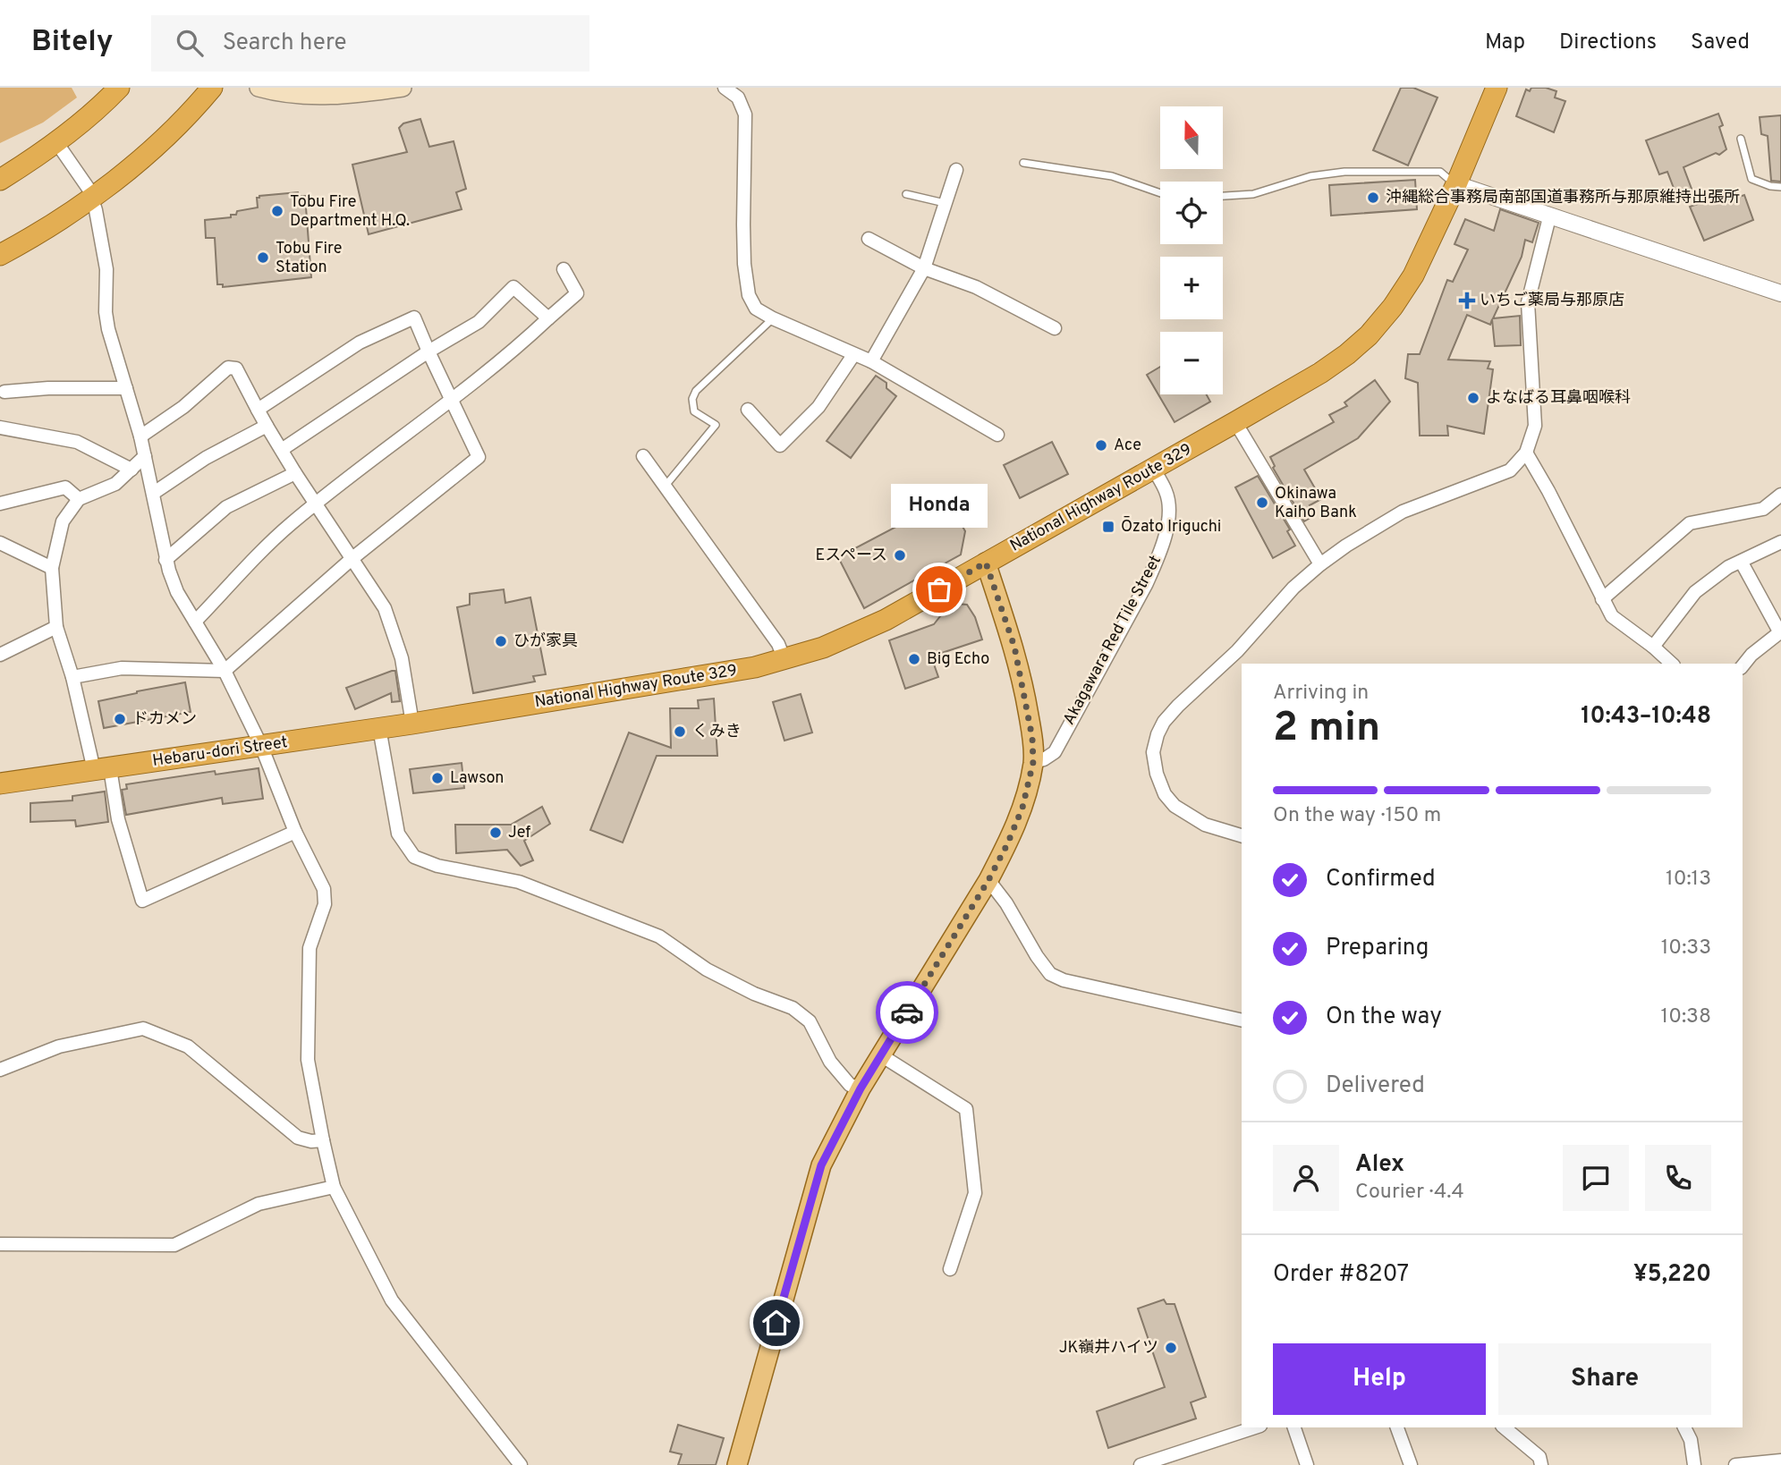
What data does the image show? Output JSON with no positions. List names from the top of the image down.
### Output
{
  "streets": {
    "highway": ["National Highway Route 329", "Hebaru-dori Street"],
    "street": ["Akagawara Red Tile Street"]
  },
  "crossings": [
    ["National Highway Route 329", "Akagawara Red Tile Street"],
    ["National Highway Route 329", "Hebaru-dori Street"]
  ],
  "places": {
    "other": [
      "沖縄総合事務局南部国道事務所与那原維持出張所",
      "Tobu Fire Department H.Q.",
      "Tobu Fire Station",
      "よなばる耳鼻咽喉科",
      "Ace",
      "Okinawa Kaiho Bank",
      "Eスペース",
      "Honda",
      "ひが家具",
      "Big Echo",
      "ドカメン",
      "くみき",
      "Lawson",
      "Jef",
      "JK嶺井ハイツ"
    ],
    "health": ["いちご薬局与那原店"],
    "transit": ["Ōzato Iriguchi"]
  },
  "north": "top",
  "page": {
    "header": "Bitely",
    "search": "Search here",
    "nav": ["Map", "Directions", "Saved"],
    "map_buttons": ["+", "−"],
    "bubble": "Honda",
    "heading": ["2 min", "Arriving in", "10:43–10:48"],
    "panel": [
      "Alex",
      "Courier · 4.4",
      "Order #8207",
      "¥5,220"
    ],
    "bar": "On the way · 150 m",
    "list": [
      ["Confirmed", "10:13"],
      ["Preparing", "10:33"],
      ["On the way", "10:38"],
      "Delivered"
    ],
    "buttons": ["Help", "Share"]
  }
}
